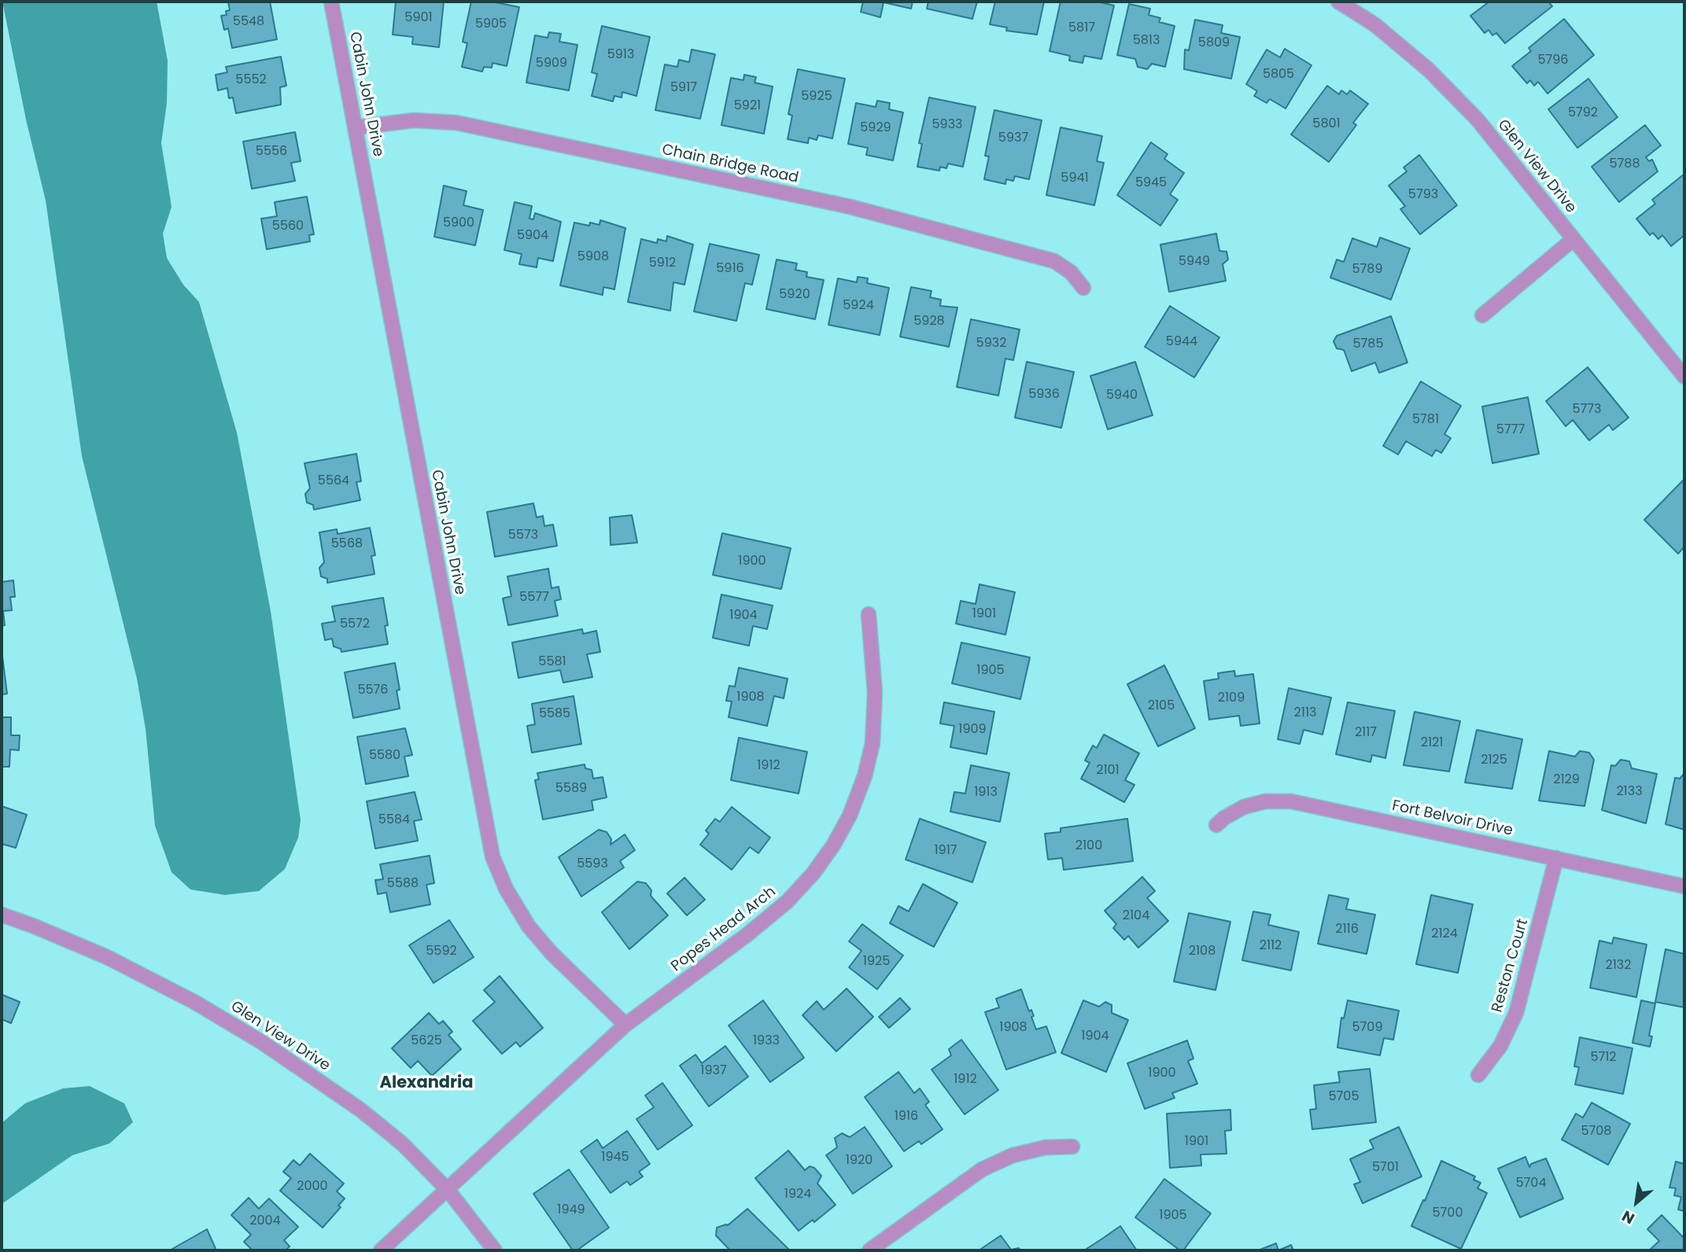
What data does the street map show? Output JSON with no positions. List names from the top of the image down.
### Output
{
  "streets": {
    "street": [
      "Cabin John Drive",
      "Chain Bridge Road",
      "Glen View Drive",
      "Fort Belvoir Drive",
      "Popes Head Arch",
      "Reston Court"
    ]
  },
  "crossings": [
    ["Cabin John Drive", "Chain Bridge Road"],
    ["Cabin John Drive", "Popes Head Arch"],
    ["Glen View Drive", "Popes Head Arch"],
    ["Fort Belvoir Drive", "Reston Court"]
  ],
  "districts": ["Alexandria"],
  "house_numbers": [
    "5901",
    "5548",
    "5905",
    "5817",
    "5813",
    "5809",
    "5913",
    "5796",
    "5909",
    "5805",
    "5552",
    "5917",
    "5925",
    "5921",
    "5792",
    "5801",
    "5933",
    "5929",
    "5937",
    "5556",
    "5788",
    "5941",
    "5945",
    "5793",
    "5900",
    "5560",
    "5904",
    "5908",
    "5949",
    "5912",
    "5916",
    "5789",
    "5920",
    "5924",
    "5928",
    "5944",
    "5932",
    "5785",
    "5936",
    "5940",
    "5773",
    "5781",
    "5777",
    "5564",
    "5573",
    "5568",
    "1900",
    "5577",
    "1901",
    "1904",
    "5572",
    "5581",
    "1905",
    "5576",
    "1908",
    "2109",
    "2105",
    "2113",
    "5585",
    "1909",
    "2117",
    "2121",
    "5580",
    "2125",
    "1912",
    "2101",
    "2129",
    "5589",
    "2133",
    "1913",
    "5584",
    "2100",
    "1917",
    "5593",
    "5588",
    "2104",
    "2116",
    "2124",
    "2112",
    "5592",
    "2108",
    "1925",
    "2132",
    "1908",
    "5709",
    "1904",
    "5625",
    "1933",
    "5712",
    "1937",
    "1900",
    "1912",
    "5705",
    "1916",
    "5708",
    "1901",
    "1945",
    "1920",
    "5701",
    "5704",
    "2000",
    "1924",
    "1949",
    "5700",
    "1905",
    "2004"
  ],
  "north": "bottom left"
}
